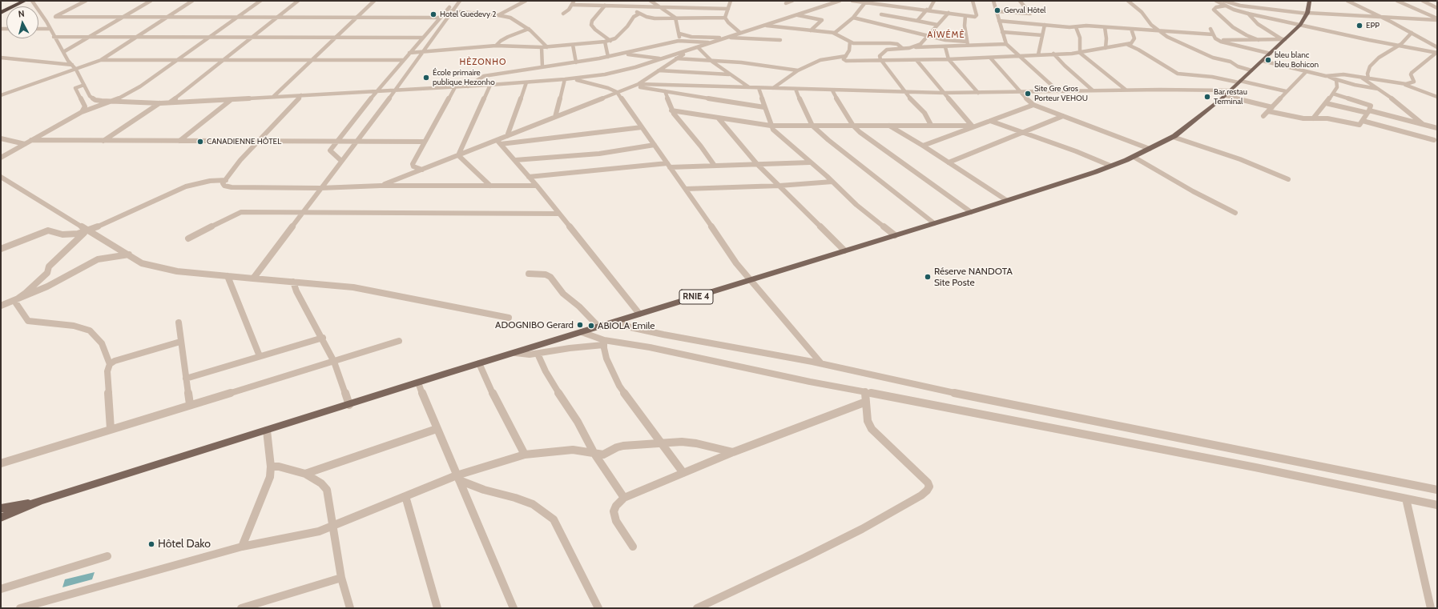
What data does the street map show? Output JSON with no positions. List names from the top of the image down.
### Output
{
  "streets": {
    "main road": ["RNIE 4"]
  },
  "districts": ["AÏWÉMÈ", "HÈZONHO"],
  "places": [
    "Gerval Hôtel",
    "Hotel Guedevy 2",
    "EPP",
    "bleu blanc bleu Bohicon",
    "École primaire publique Hezonho",
    "Site Gre Gros Porteur VEHOU",
    "Bar restau Terminal",
    "CANADIENNE HÔTEL",
    "Réserve NANDOTA Site Poste",
    "ADOGNIBO Gerard",
    "ABIOLA Emile",
    "Hôtel Dako"
  ],
  "north": "top"
}
